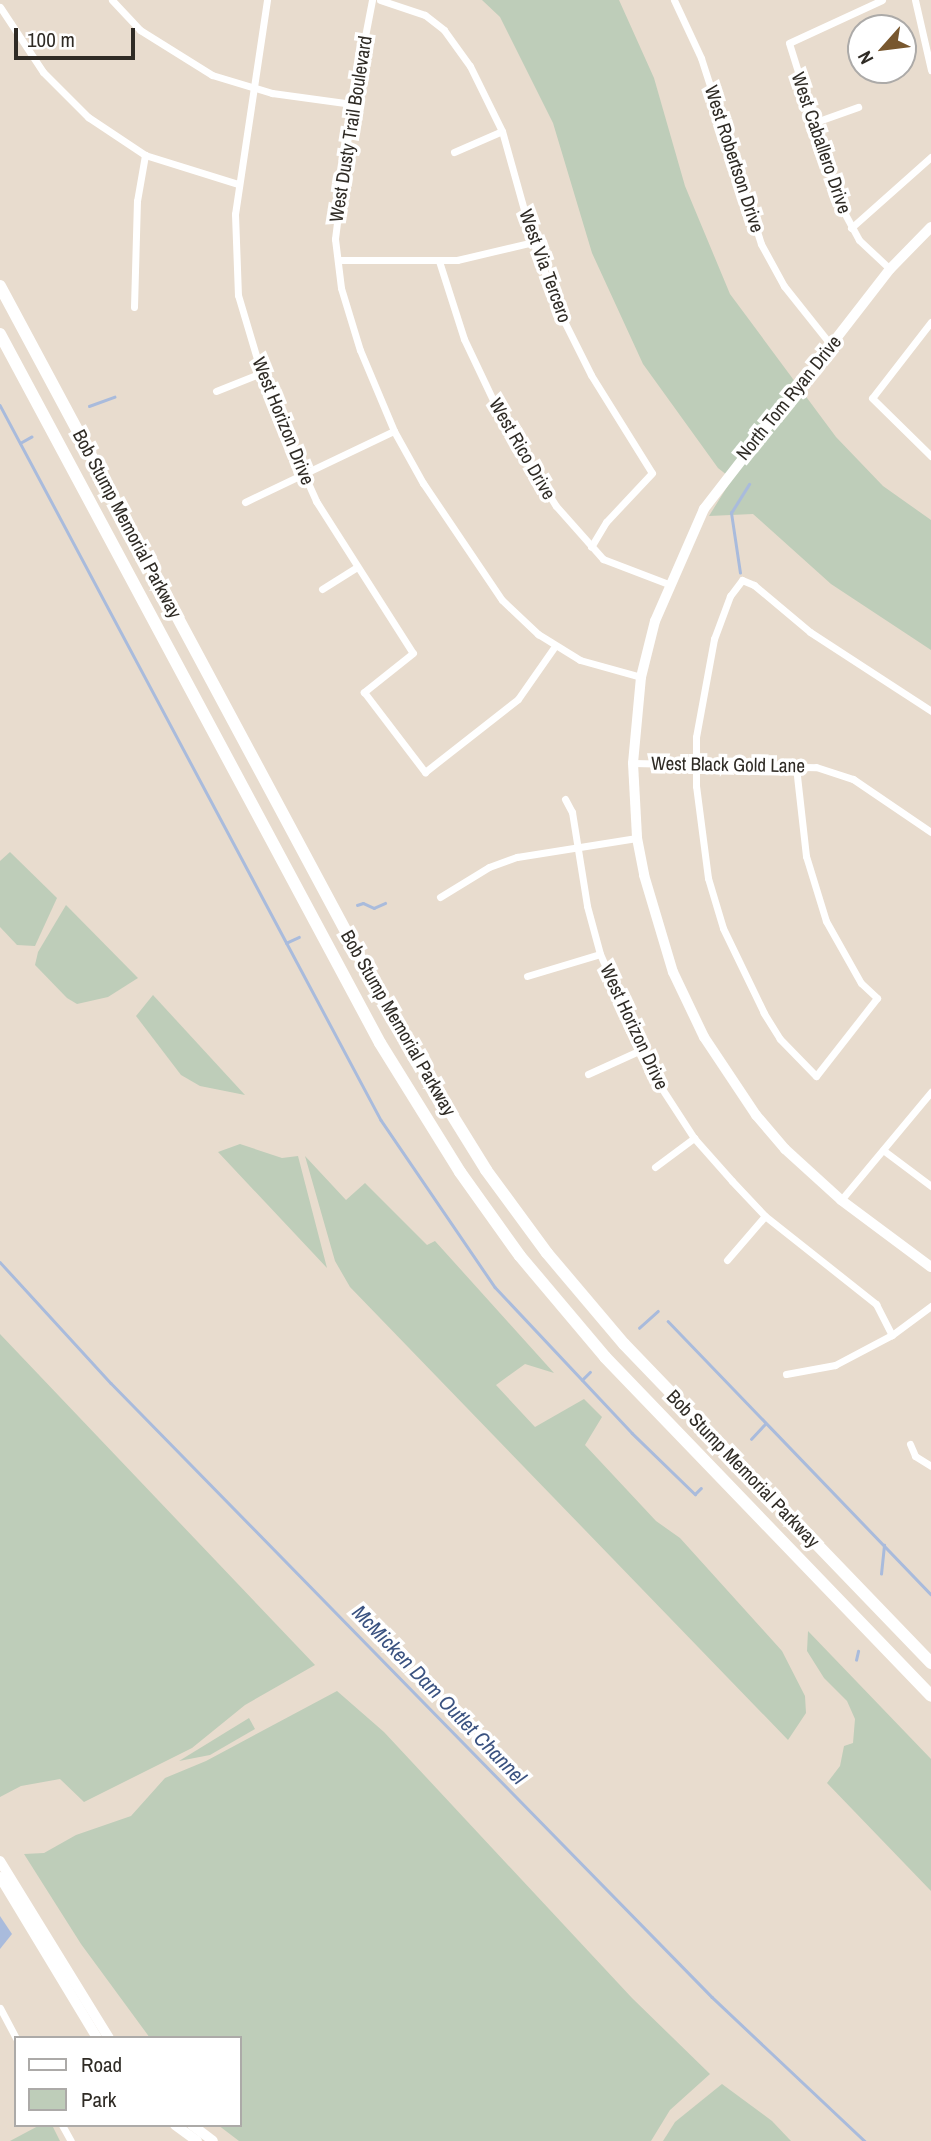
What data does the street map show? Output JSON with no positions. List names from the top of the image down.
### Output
{
  "streets": {
    "highway": ["Bob Stump Memorial Parkway"],
    "street": [
      "West Dusty Trail Boulevard",
      "West Caballero Drive",
      "West Robertson Drive",
      "West Via Tercero",
      "North Tom Ryan Drive",
      "West Horizon Drive",
      "West Rico Drive",
      "West Black Gold Lane"
    ]
  },
  "crossings": [
    ["West Dusty Trail Boulevard", "North Tom Ryan Drive"],
    ["West Dusty Trail Boulevard", "West Horizon Drive"],
    ["West Caballero Drive", "North Tom Ryan Drive"],
    ["West Robertson Drive", "North Tom Ryan Drive"],
    ["West Via Tercero", "West Rico Drive"],
    ["North Tom Ryan Drive", "West Rico Drive"],
    ["North Tom Ryan Drive", "West Black Gold Lane"]
  ],
  "water": ["McMicken Dam Outlet Channel"],
  "legend": ["Road", "Park"],
  "scale_bar": "100 m",
  "north": "bottom left"
}
